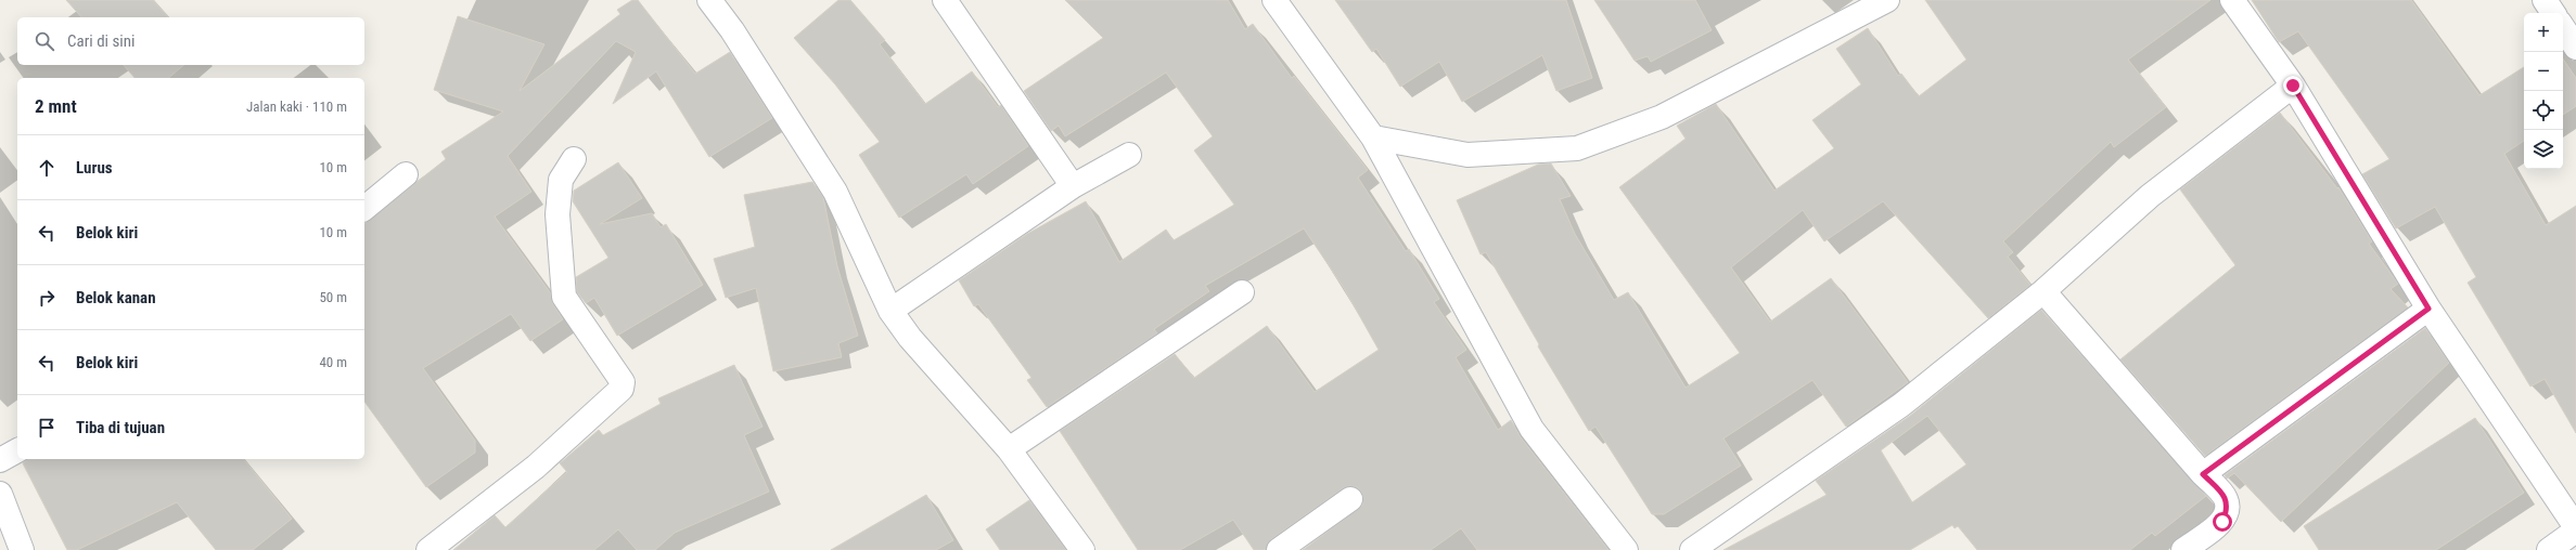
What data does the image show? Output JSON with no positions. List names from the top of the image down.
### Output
{
  "page": {
    "map_buttons": ["+", "−"],
    "search": "Cari di sini",
    "heading": ["2 mnt", "Jalan kaki · 110 m"],
    "list": [
      ["Lurus", "10 m"],
      ["Belok kiri", "10 m"],
      ["Belok kanan", "50 m"],
      ["Belok kiri", "40 m"],
      "Tiba di tujuan"
    ]
  }
}
